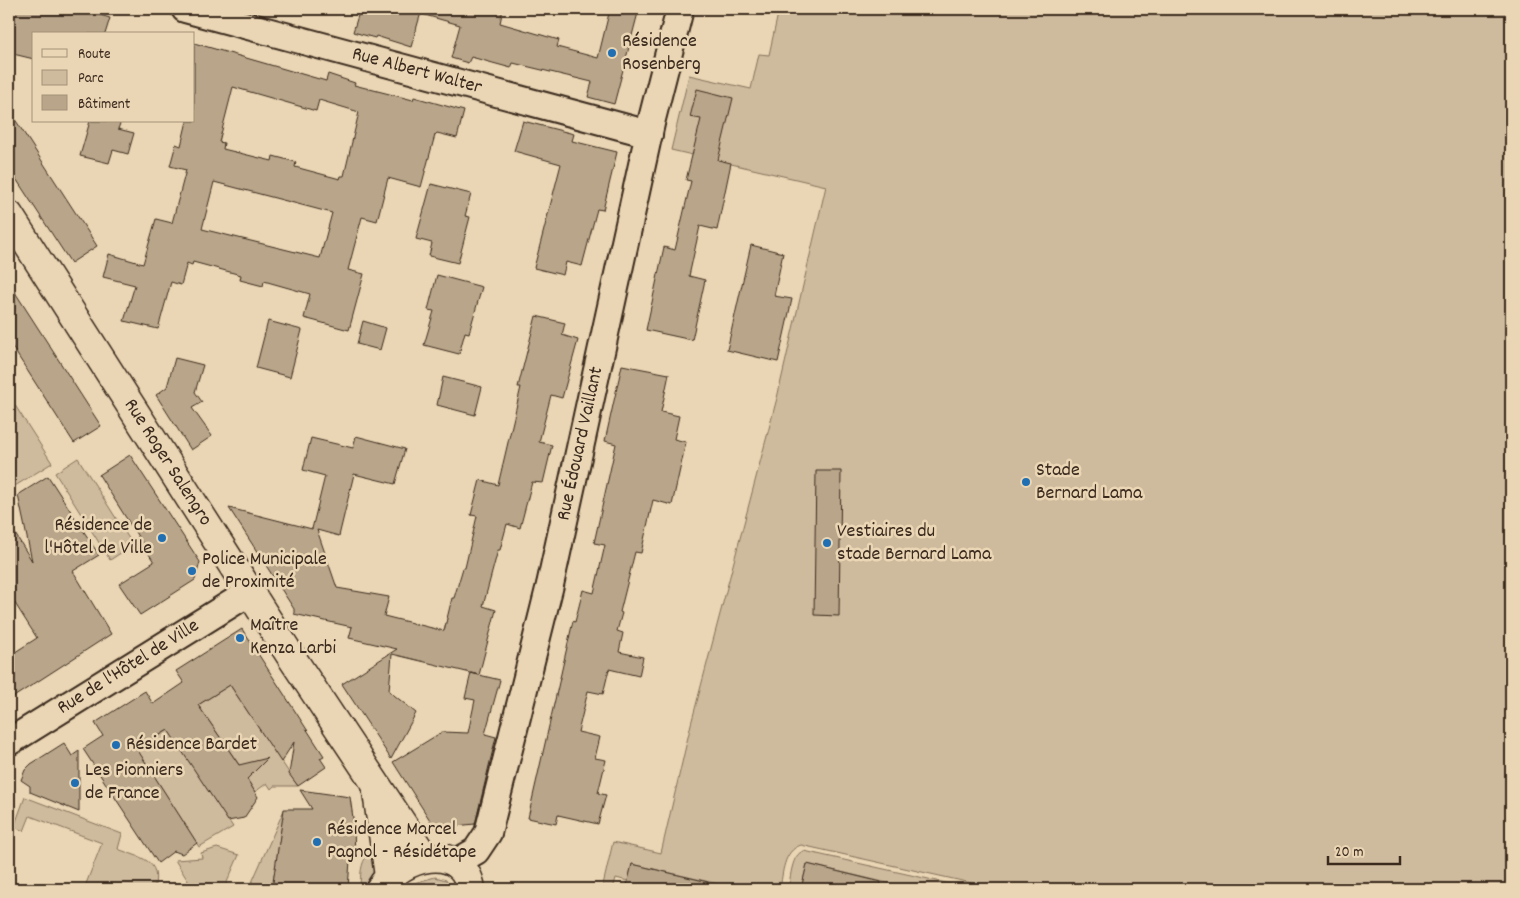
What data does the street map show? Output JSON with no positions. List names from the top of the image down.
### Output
{
  "streets": {
    "street": [
      "Rue Albert Walter",
      "Rue Édouard Vaillant",
      "Rue Roger Salengro",
      "Rue de l'Hôtel de Ville"
    ]
  },
  "crossings": [
    ["Rue Albert Walter", "Rue Édouard Vaillant"],
    ["Rue Roger Salengro", "Rue de l'Hôtel de Ville"]
  ],
  "places": [
    "Résidence Rosenberg",
    "Stade Bernard Lama",
    "Résidence de l'Hôtel de Ville",
    "Vestiaires du stade Bernard Lama",
    "Police Municipale de Proximité",
    "Maître Kenza Larbi",
    "Résidence Bardet",
    "Les Pionniers de France",
    "Résidence Marcel Pagnol - Résidétape"
  ],
  "legend": ["Route", "Parc", "Bâtiment"],
  "scale_bar": "20 m"
}
